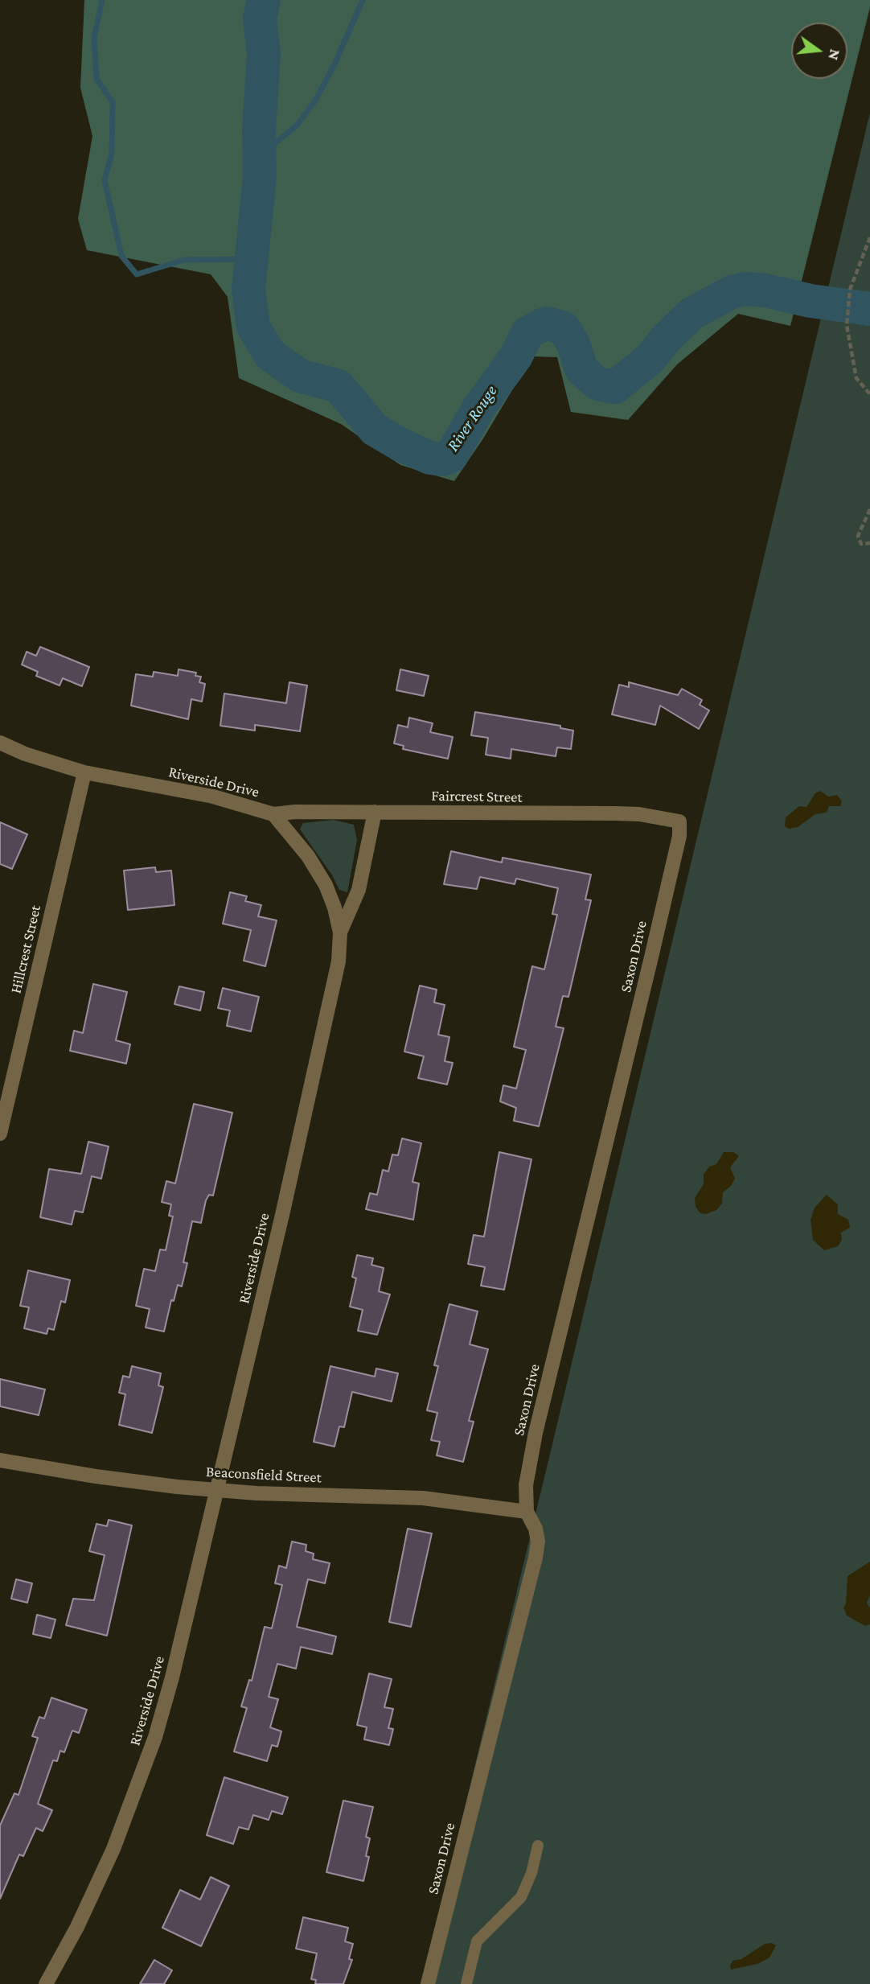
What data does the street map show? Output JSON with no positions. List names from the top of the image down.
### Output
{
  "streets": {
    "street": [
      "Riverside Drive",
      "Faircrest Street",
      "Hillcrest Street",
      "Saxon Drive",
      "Beaconsfield Street"
    ]
  },
  "crossings": [
    ["Riverside Drive", "Faircrest Street"],
    ["Riverside Drive", "Hillcrest Street"],
    ["Riverside Drive", "Beaconsfield Street"],
    ["Faircrest Street", "Saxon Drive"],
    ["Saxon Drive", "Beaconsfield Street"]
  ],
  "water": ["River Rouge"],
  "north": "right"
}
